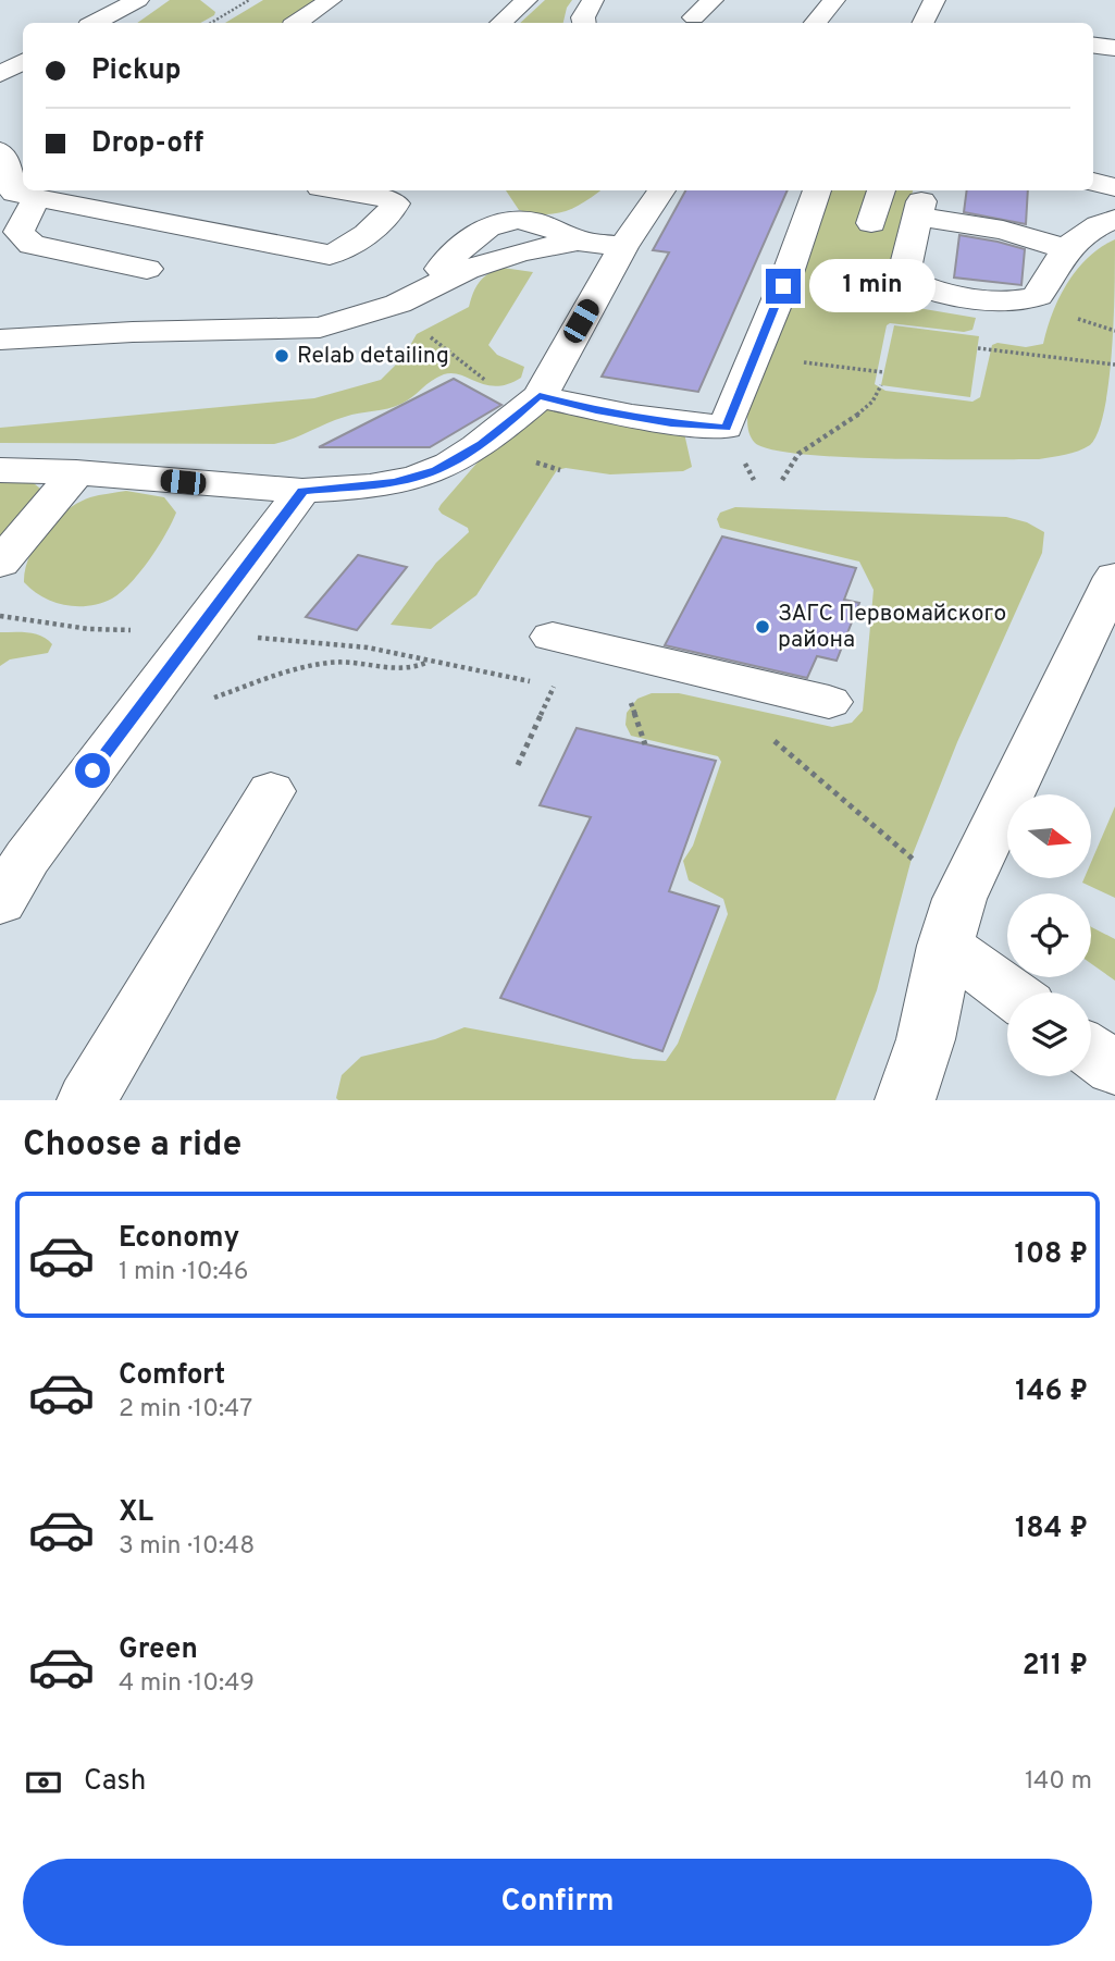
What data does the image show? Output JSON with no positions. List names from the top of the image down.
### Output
{
  "places": ["Relab detailing", "ЗАГС Первомайского района"],
  "north": "right",
  "page": {
    "banner": ["Pickup", "Drop-off"],
    "bubble": "1 min",
    "heading": "Choose a ride",
    "list": [
      {
        "name": "Economy",
        "note": "1 min · 10:46",
        "value": "108 ₽"
      },
      {
        "name": "Comfort",
        "note": "2 min · 10:47",
        "value": "146 ₽"
      },
      {
        "name": "XL",
        "note": "3 min · 10:48",
        "value": "184 ₽"
      },
      {
        "name": "Green",
        "note": "4 min · 10:49",
        "value": "211 ₽"
      }
    ],
    "pay": ["Cash", "140 m"],
    "buttons": "Confirm"
  }
}
